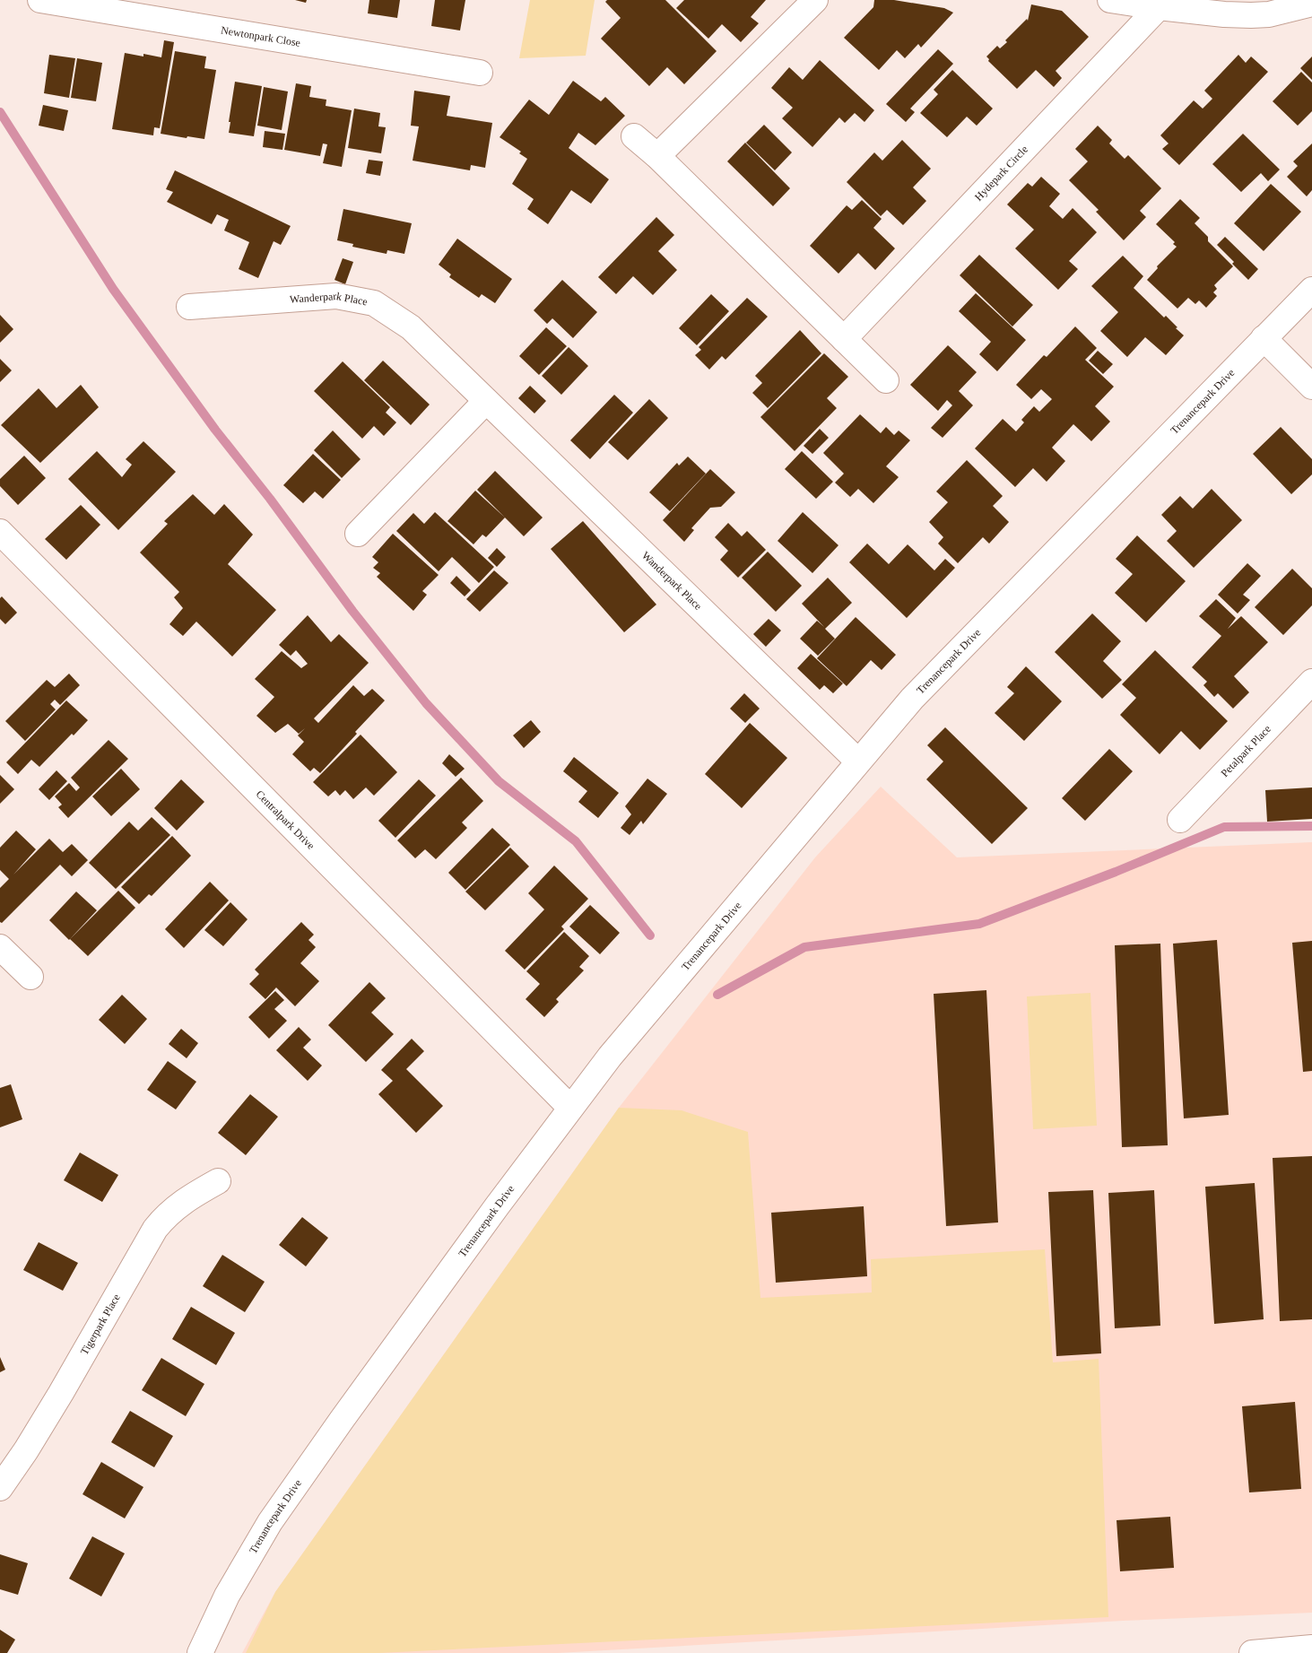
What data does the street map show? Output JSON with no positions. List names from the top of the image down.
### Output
{
  "streets": {
    "street": [
      "Newtonpark Close",
      "Hydepark Circle",
      "Wanderpark Place",
      "Trenancepark Drive",
      "Petalpark Place",
      "Centralpark Drive",
      "Tigerpark Place"
    ]
  },
  "crossings": [
    ["Wanderpark Place", "Trenancepark Drive"],
    ["Trenancepark Drive", "Centralpark Drive"]
  ]
}
